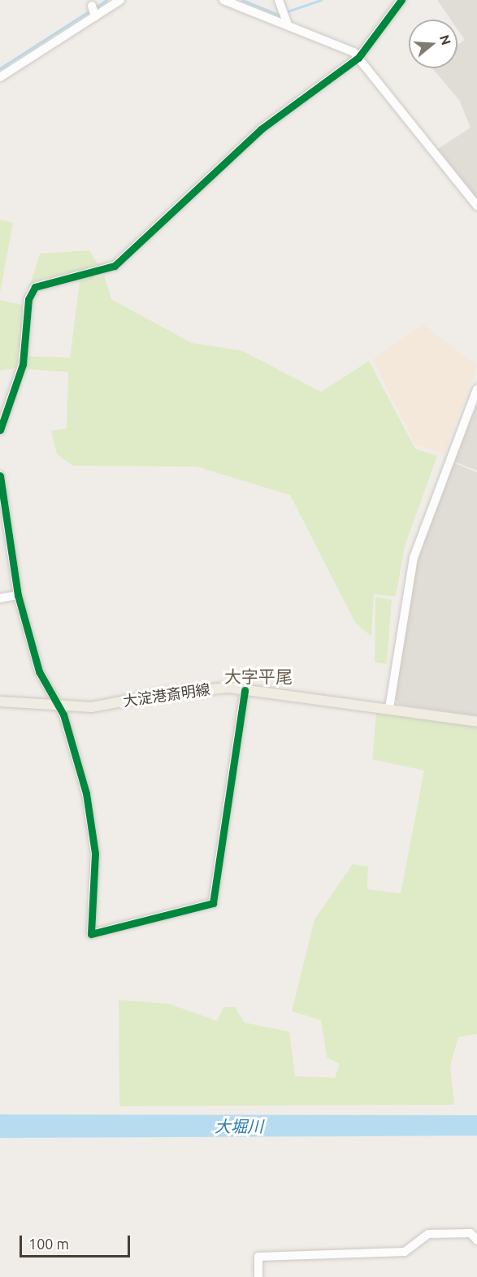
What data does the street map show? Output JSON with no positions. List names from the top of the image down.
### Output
{
  "streets": {
    "main road": ["大淀港斎明線"]
  },
  "districts": ["大字平尾"],
  "water": ["大堀川"],
  "scale_bar": "100 m",
  "north": "right"
}
